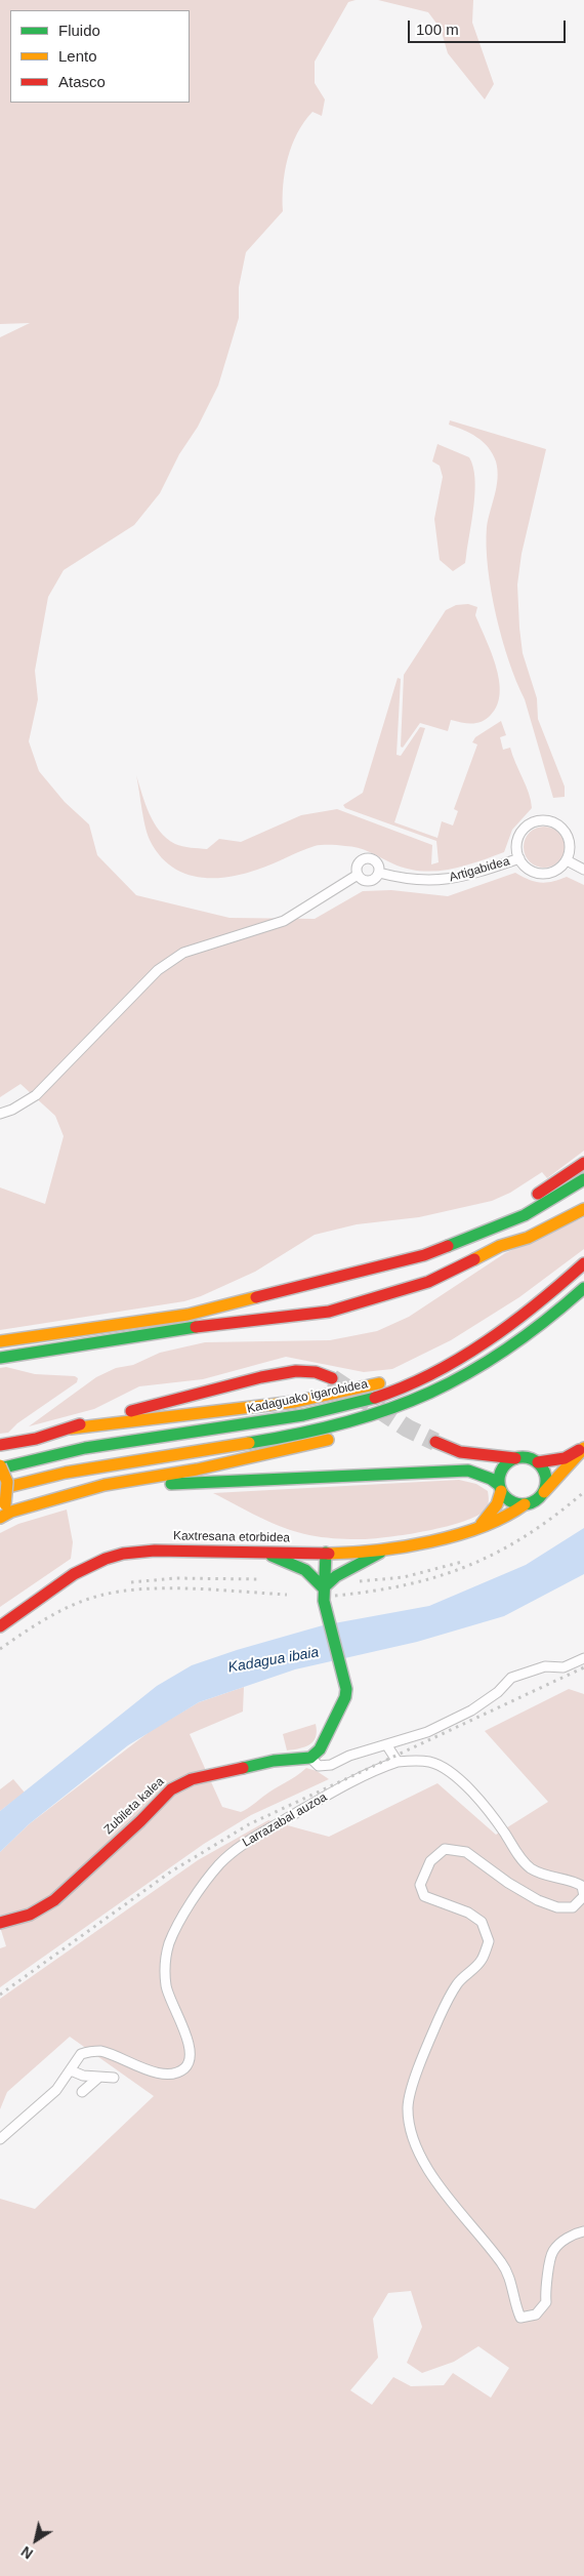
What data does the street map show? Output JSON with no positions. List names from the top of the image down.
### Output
{
  "streets": {
    "main road": ["Kadaguako igarobidea", "Kaxtresana etorbidea", "Zubileta kalea"],
    "street": ["Artigabidea", "Larrazabal auzoa"]
  },
  "water": ["Kadagua ibaia"],
  "legend": ["Fluido", "Lento", "Atasco"],
  "scale_bar": "100 m",
  "north": "bottom left"
}
